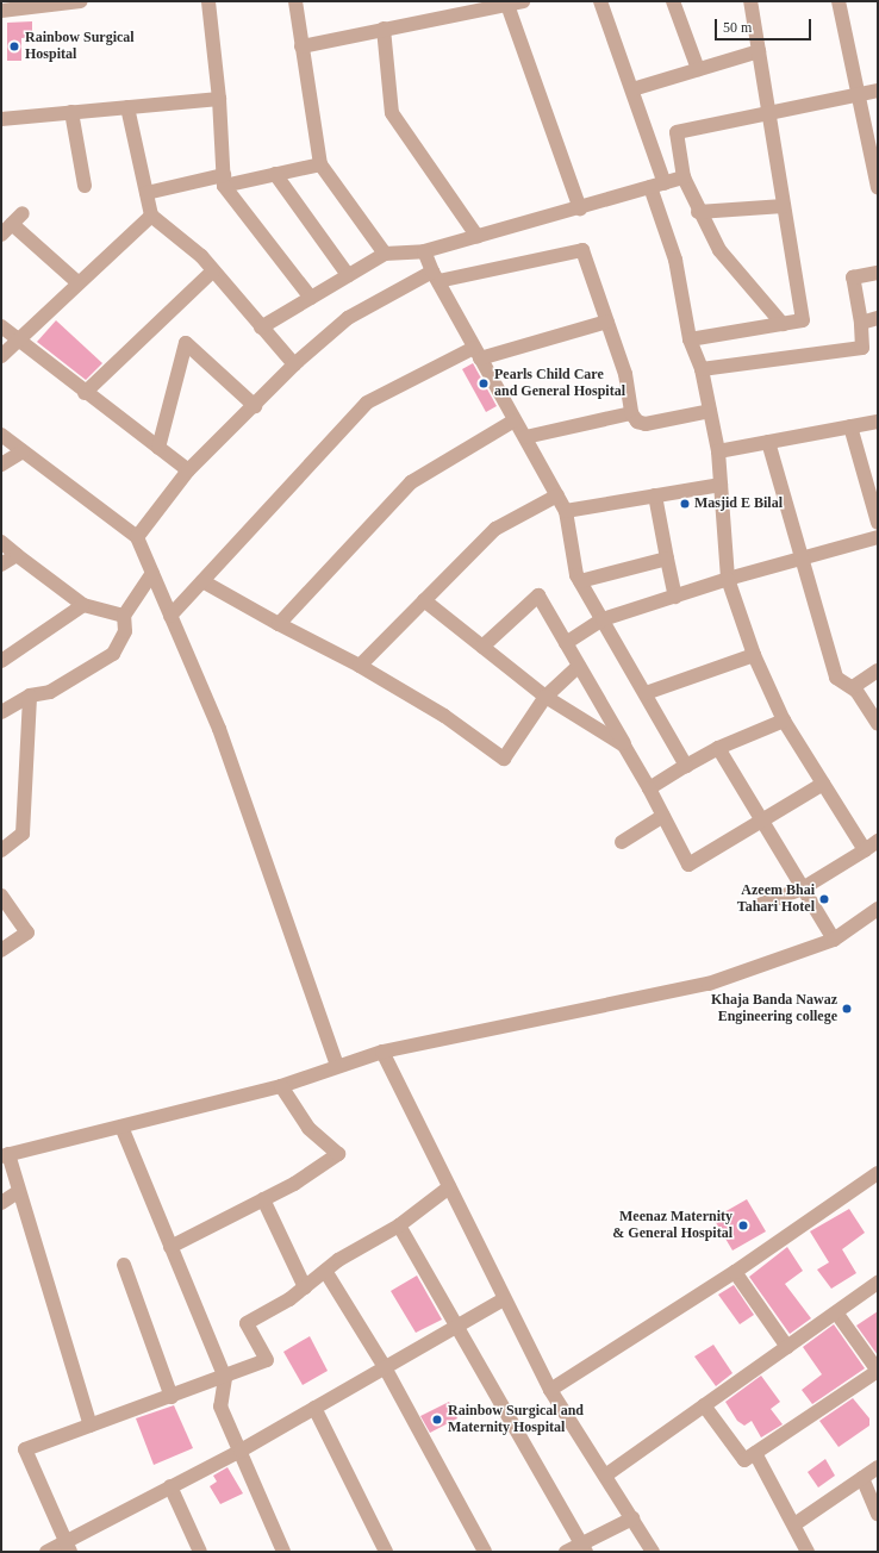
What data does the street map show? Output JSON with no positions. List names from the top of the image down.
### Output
{
  "places": [
    "Rainbow Surgical Hospital",
    "Pearls Child Care and General Hospital",
    "Masjid E Bilal",
    "Azeem Bhai Tahari Hotel",
    "Khaja Banda Nawaz Engineering college",
    "Meenaz Maternity & General Hospital",
    "Rainbow Surgical and Maternity Hospital"
  ],
  "scale_bar": "50 m"
}
